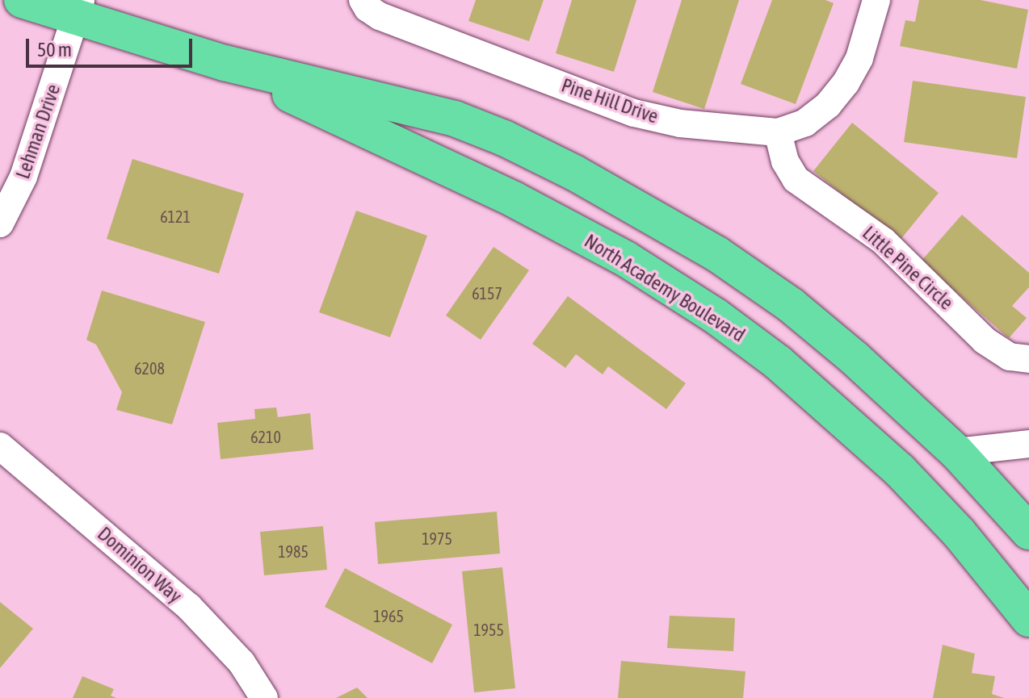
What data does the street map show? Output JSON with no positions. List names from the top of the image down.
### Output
{
  "streets": {
    "highway": ["North Academy Boulevard"],
    "street": [
      "Pine Hill Drive",
      "Lehman Drive",
      "Little Pine Circle",
      "Dominion Way"
    ]
  },
  "crossings": [
    ["Pine Hill Drive", "Little Pine Circle"],
    ["Lehman Drive", "North Academy Boulevard"]
  ],
  "house_numbers": [
    "6121",
    "6157",
    "6208",
    "6210",
    "1975",
    "1985",
    "1965",
    "1955"
  ],
  "scale_bar": "50 m"
}
